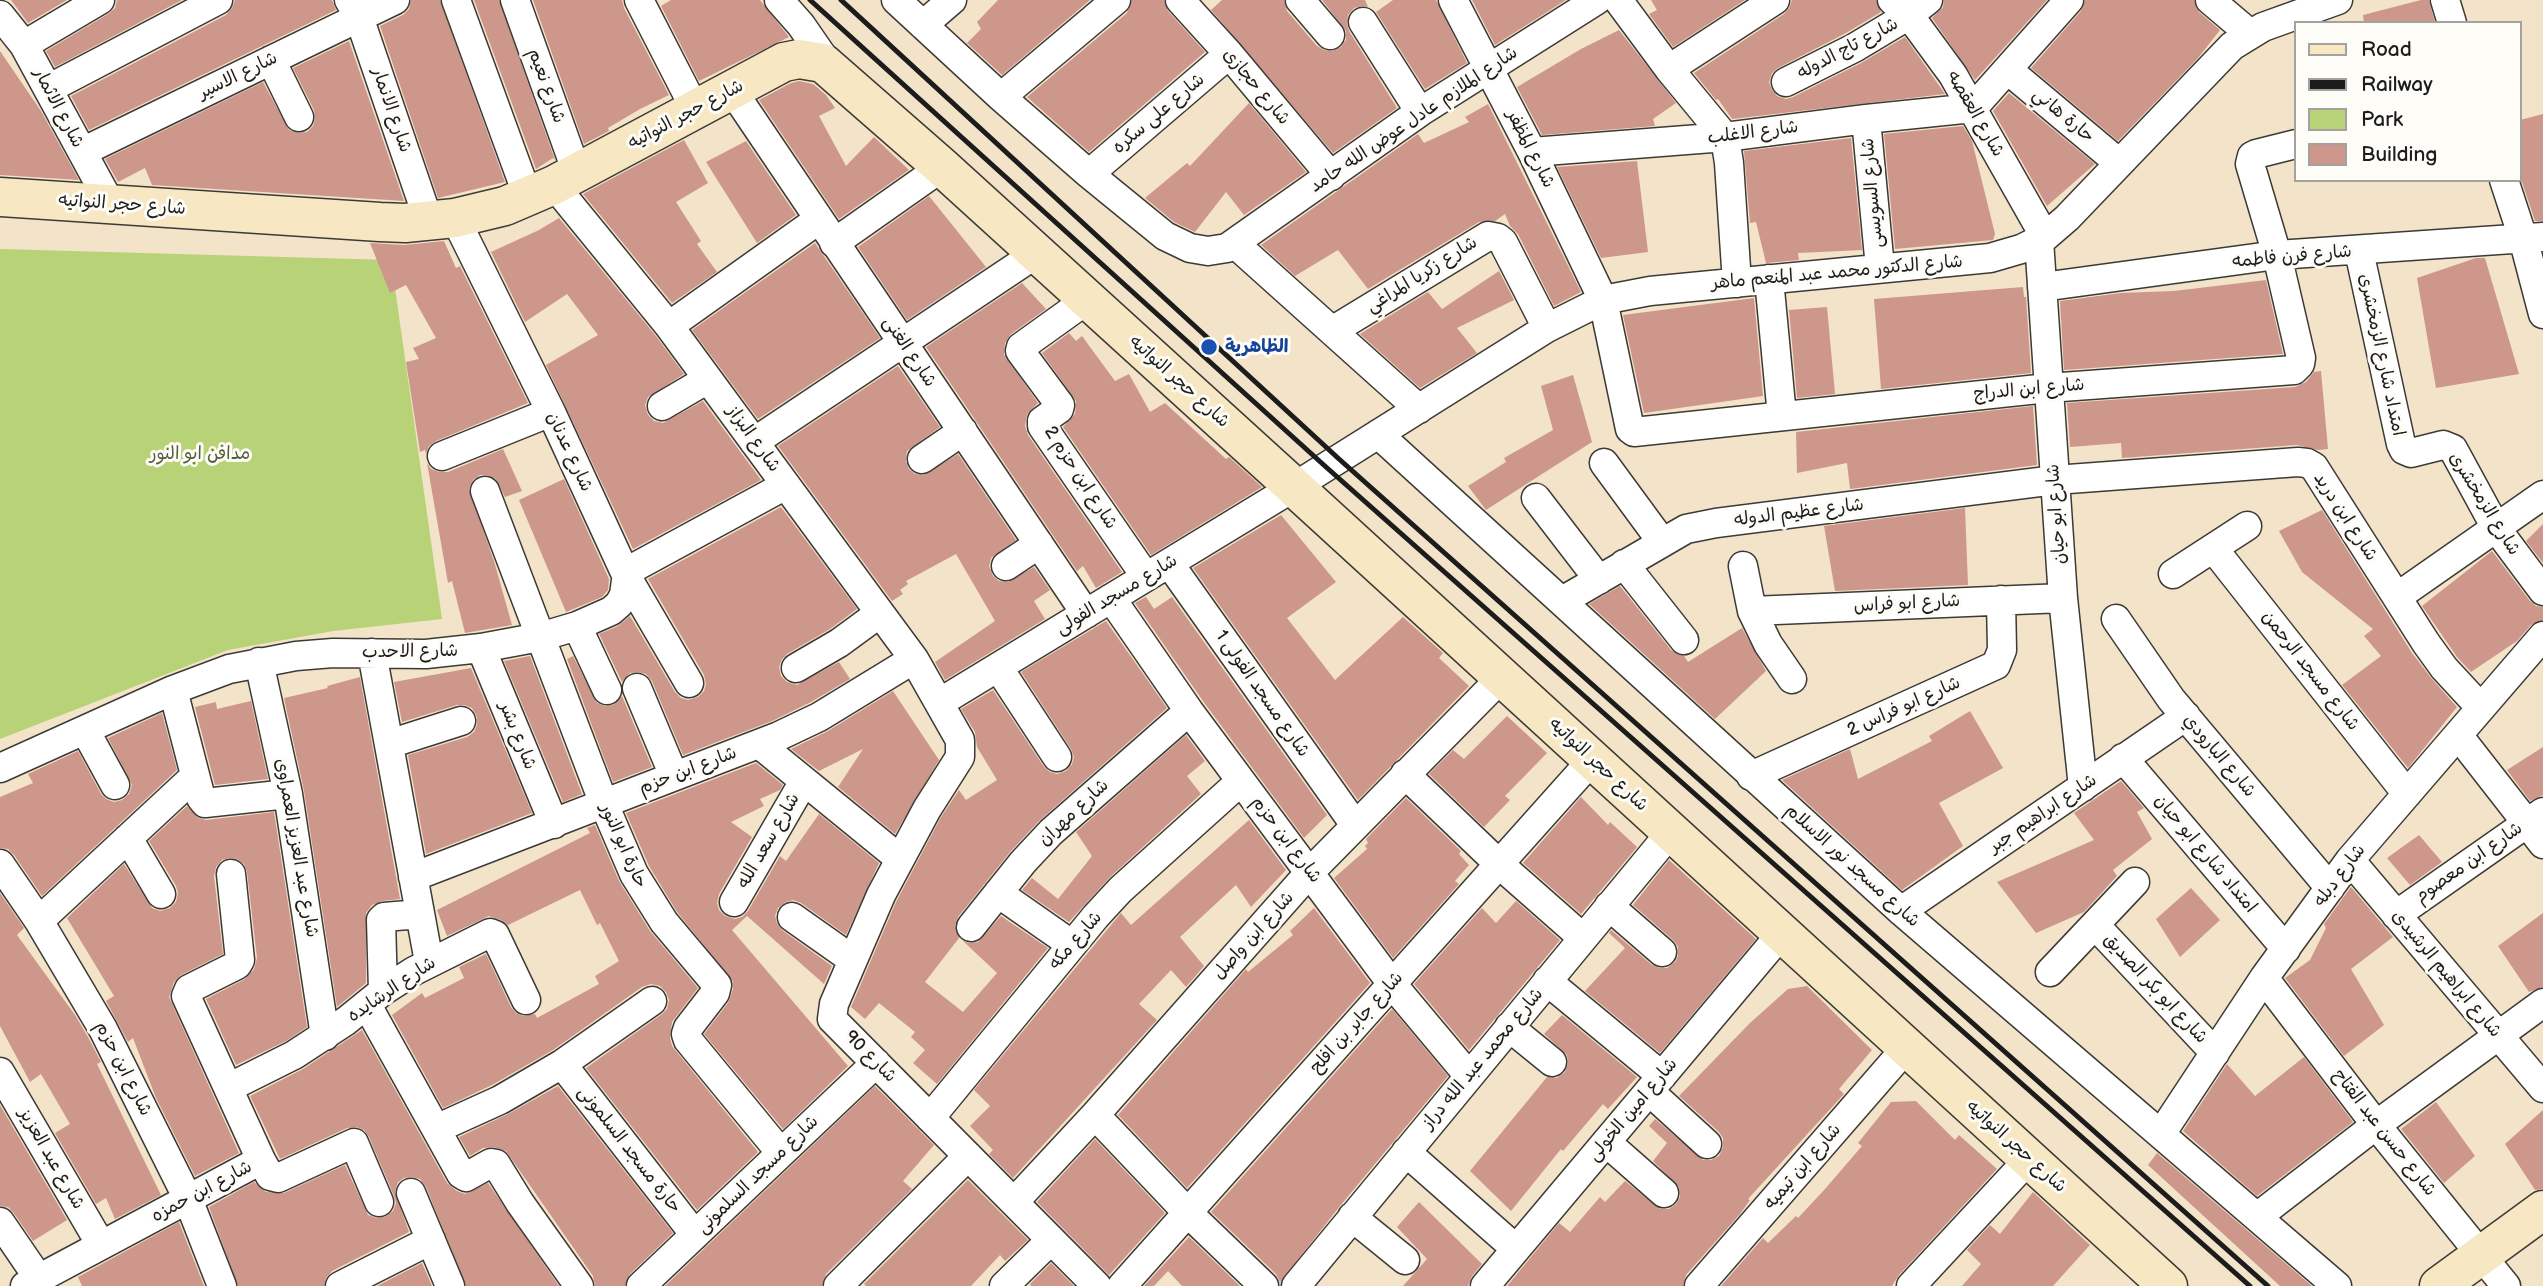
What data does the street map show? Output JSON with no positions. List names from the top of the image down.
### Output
{
  "streets": {
    "street": [
      "شارع تاج الدوله",
      "شارع الاسير",
      "شارع نعيم",
      "شارع حجازى",
      "شارع الاثمار",
      "شارع الانمار",
      "شارع على سكره",
      "شارع العقصه",
      "شارع حجر النواتيه",
      "حارة هاني",
      "شارع الملازم عادل عوض الله حامد",
      "شارع الاغلب",
      "شارع المظفر",
      "شارع السويسى",
      "شارع فرن فاطمه",
      "شارع الدكتور محمد عبد المنعم ماهر",
      "شارع زكريا المراغي",
      "شارع الغنى",
      "امتداد شارع الزمخشرى",
      "شارع ابن الدراج",
      "شارع البزاز",
      "شارع عدنان",
      "شارع ابن حزم 2",
      "شارع الزمخشرى",
      "شارع عظيم الدوله",
      "شارع ابو حيان",
      "شارع ابن دريد",
      "شارع مسجد الفولى",
      "شارع ابو فراس",
      "شارع الاحدب",
      "شارع مسجد الرحمن",
      "شارع مسجد الفولى 1",
      "شارع ابو فراس 2",
      "شارع بشر",
      "شارع البارودي",
      "شارع ابن حزم",
      "شارع مهران",
      "شارع ابراهيم جبر",
      "شارع سعد الله",
      "حارة ابو النور",
      "شارع عبد العزيز العمراوى",
      "امتداد شارع ابو حيان",
      "شارع ابن معصوم",
      "شارع مسجد نور الاسلام",
      "شارع دبله",
      "شارع ابن واصل",
      "شارع مكه",
      "شارع ابراهيم الرشيدى",
      "شارع ابو بكر الصديق",
      "شارع الرشايده",
      "شارع جابر بن افلح",
      "شارع 90",
      "شارع محمد عبد الله دراز",
      "شارع امين الخولى",
      "شارع حسن عبد الفتاح",
      "حارة مسجد السلمونى",
      "شارع عبد العزيز",
      "شارع ابن تيميه",
      "شارع مسجد السلمونى",
      "شارع ابن حمزه"
    ]
  },
  "crossings": [
    ["شارع تاج الدوله", "شارع العقصه"],
    ["شارع الاسير", "شارع الاثمار"],
    ["شارع الاسير", "شارع الانمار"],
    ["شارع نعيم", "شارع حجر النواتيه"],
    ["شارع نعيم", "شارع البزاز"],
    ["شارع حجازى", "شارع على سكره"],
    ["شارع حجازى", "شارع الملازم عادل عوض الله حامد"],
    ["شارع الاثمار", "شارع حجر النواتيه"],
    ["شارع الانمار", "شارع حجر النواتيه"],
    ["شارع الانمار", "شارع عدنان"],
    ["شارع العقصه", "شارع الاغلب"],
    ["شارع العقصه", "شارع الدكتور محمد عبد المنعم ماهر"],
    ["شارع العقصه", "شارع ابو حيان"],
    ["شارع حجر النواتيه", "شارع الدكتور محمد عبد المنعم ماهر"],
    ["شارع حجر النواتيه", "شارع الغنى"],
    ["شارع حجر النواتيه", "شارع البزاز"],
    ["شارع حجر النواتيه", "شارع عدنان"],
    ["شارع حجر النواتيه", "شارع ابن حزم 2"],
    ["شارع حجر النواتيه", "شارع مسجد الفولى"],
    ["شارع حجر النواتيه", "شارع ابن واصل"],
    ["شارع حجر النواتيه", "شارع جابر بن افلح"],
    ["شارع حجر النواتيه", "شارع محمد عبد الله دراز"],
    ["شارع حجر النواتيه", "شارع امين الخولى"],
    ["شارع حجر النواتيه", "شارع ابن تيميه"],
    ["حارة هاني", "شارع الدكتور محمد عبد المنعم ماهر"],
    ["شارع الملازم عادل عوض الله حامد", "شارع المظفر"],
    ["شارع الاغلب", "شارع المظفر"],
    ["شارع الاغلب", "شارع السويسى"],
    ["شارع المظفر", "شارع الدكتور محمد عبد المنعم ماهر"],
    ["شارع المظفر", "شارع ابن الدراج"],
    ["شارع السويسى", "شارع الدكتور محمد عبد المنعم ماهر"],
    ["شارع فرن فاطمه", "امتداد شارع الزمخشرى"],
    ["شارع فرن فاطمه", "شارع ابن الدراج"],
    ["شارع فرن فاطمه", "شارع ابو حيان"],
    ["شارع الدكتور محمد عبد المنعم ماهر", "شارع زكريا المراغي"],
    ["شارع الدكتور محمد عبد المنعم ماهر", "شارع ابن الدراج"],
    ["شارع الدكتور محمد عبد المنعم ماهر", "شارع ابو حيان"],
    ["شارع الدكتور محمد عبد المنعم ماهر", "شارع مسجد الفولى"],
    ["شارع الدكتور محمد عبد المنعم ماهر", "شارع مسجد نور الاسلام"],
    ["شارع الغنى", "شارع مسجد الفولى"],
    ["امتداد شارع الزمخشرى", "شارع الزمخشرى"],
    ["شارع ابن الدراج", "شارع ابو حيان"],
    ["شارع البزاز", "شارع مسجد الفولى"],
    ["شارع البزاز", "شارع الاحدب"],
    ["شارع البزاز", "شارع ابن حزم"],
    ["شارع البزاز", "شارع 90"],
    ["شارع عدنان", "شارع الاحدب"],
    ["شارع ابن حزم 2", "شارع مسجد الفولى"],
    ["شارع ابن حزم 2", "شارع مسجد الفولى 1"],
    ["شارع عظيم الدوله", "شارع ابو حيان"],
    ["شارع عظيم الدوله", "شارع ابن دريد"],
    ["شارع عظيم الدوله", "شارع مسجد نور الاسلام"],
    ["شارع ابو حيان", "شارع ابن دريد"],
    ["شارع ابو حيان", "شارع ابو فراس"],
    ["شارع ابو حيان", "شارع ابراهيم جبر"],
    ["شارع ابن دريد", "شارع دبله"],
    ["شارع مسجد الفولى", "شارع مسجد الفولى 1"],
    ["شارع مسجد الفولى", "شارع ابن حزم"],
    ["شارع مسجد الفولى", "شارع 90"],
    ["شارع ابو فراس", "شارع ابو فراس 2"],
    ["شارع الاحدب", "شارع بشر"],
    ["شارع الاحدب", "حارة ابو النور"],
    ["شارع الاحدب", "شارع عبد العزيز العمراوى"],
    ["شارع مسجد الرحمن", "شارع دبله"],
    ["شارع مسجد الفولى 1", "شارع ابن واصل"],
    ["شارع ابو فراس 2", "شارع مسجد نور الاسلام"],
    ["شارع بشر", "شارع ابن حزم"],
    ["شارع البارودي", "شارع ابراهيم جبر"],
    ["شارع البارودي", "شارع دبله"],
    ["شارع ابن حزم", "شارع مهران"],
    ["شارع ابن حزم", "حارة ابو النور"],
    ["شارع ابن حزم", "شارع ابن واصل"],
    ["شارع ابن حزم", "شارع مكه"],
    ["شارع ابن حزم", "شارع جابر بن افلح"],
    ["شارع ابن حزم", "شارع محمد عبد الله دراز"],
    ["شارع ابن حزم", "شارع ابن حمزه"],
    ["شارع ابراهيم جبر", "امتداد شارع ابو حيان"],
    ["شارع ابراهيم جبر", "شارع مسجد نور الاسلام"],
    ["حارة ابو النور", "شارع مسجد السلمونى"],
    ["شارع عبد العزيز العمراوى", "شارع الرشايده"],
    ["امتداد شارع ابو حيان", "شارع دبله"],
    ["شارع ابن معصوم", "شارع ابراهيم الرشيدى"],
    ["شارع مسجد نور الاسلام", "شارع دبله"],
    ["شارع دبله", "شارع ابراهيم الرشيدى"],
    ["شارع دبله", "شارع ابو بكر الصديق"],
    ["شارع دبله", "شارع حسن عبد الفتاح"],
    ["شارع ابن واصل", "شارع 90"],
    ["شارع مكه", "شارع 90"],
    ["شارع 90", "شارع مسجد السلمونى"],
    ["حارة مسجد السلمونى", "شارع مسجد السلمونى"],
    ["شارع عبد العزيز", "شارع ابن حمزه"]
  ],
  "parks": ["مدافن ابو النور"],
  "places": ["الظاهرية"],
  "legend": [
    "Road",
    "Railway",
    "Park",
    "Building"
  ]
}
